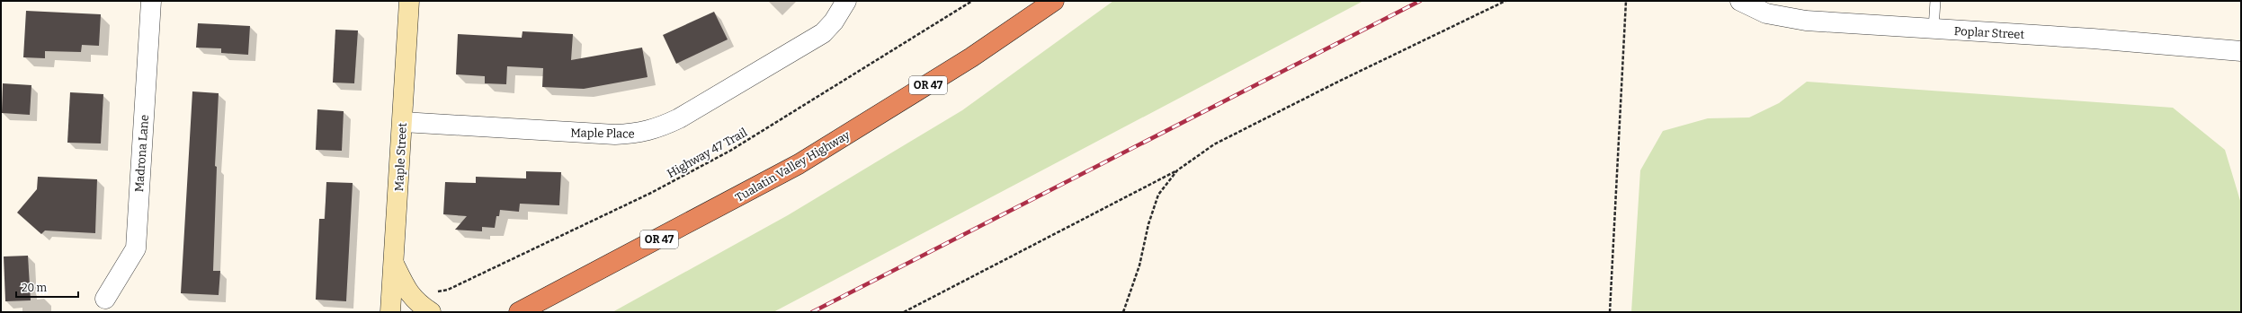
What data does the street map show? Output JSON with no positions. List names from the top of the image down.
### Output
{
  "streets": {
    "highway": ["OR 47", "Tualatin Valley Highway"],
    "street": [
      "Poplar Street",
      "Maple Place",
      "Madrona Lane",
      "Maple Street"
    ],
    "path": ["Highway 47 Trail"]
  },
  "crossings": [
    ["Maple Place", "Maple Street"]
  ],
  "scale_bar": "20 m"
}
